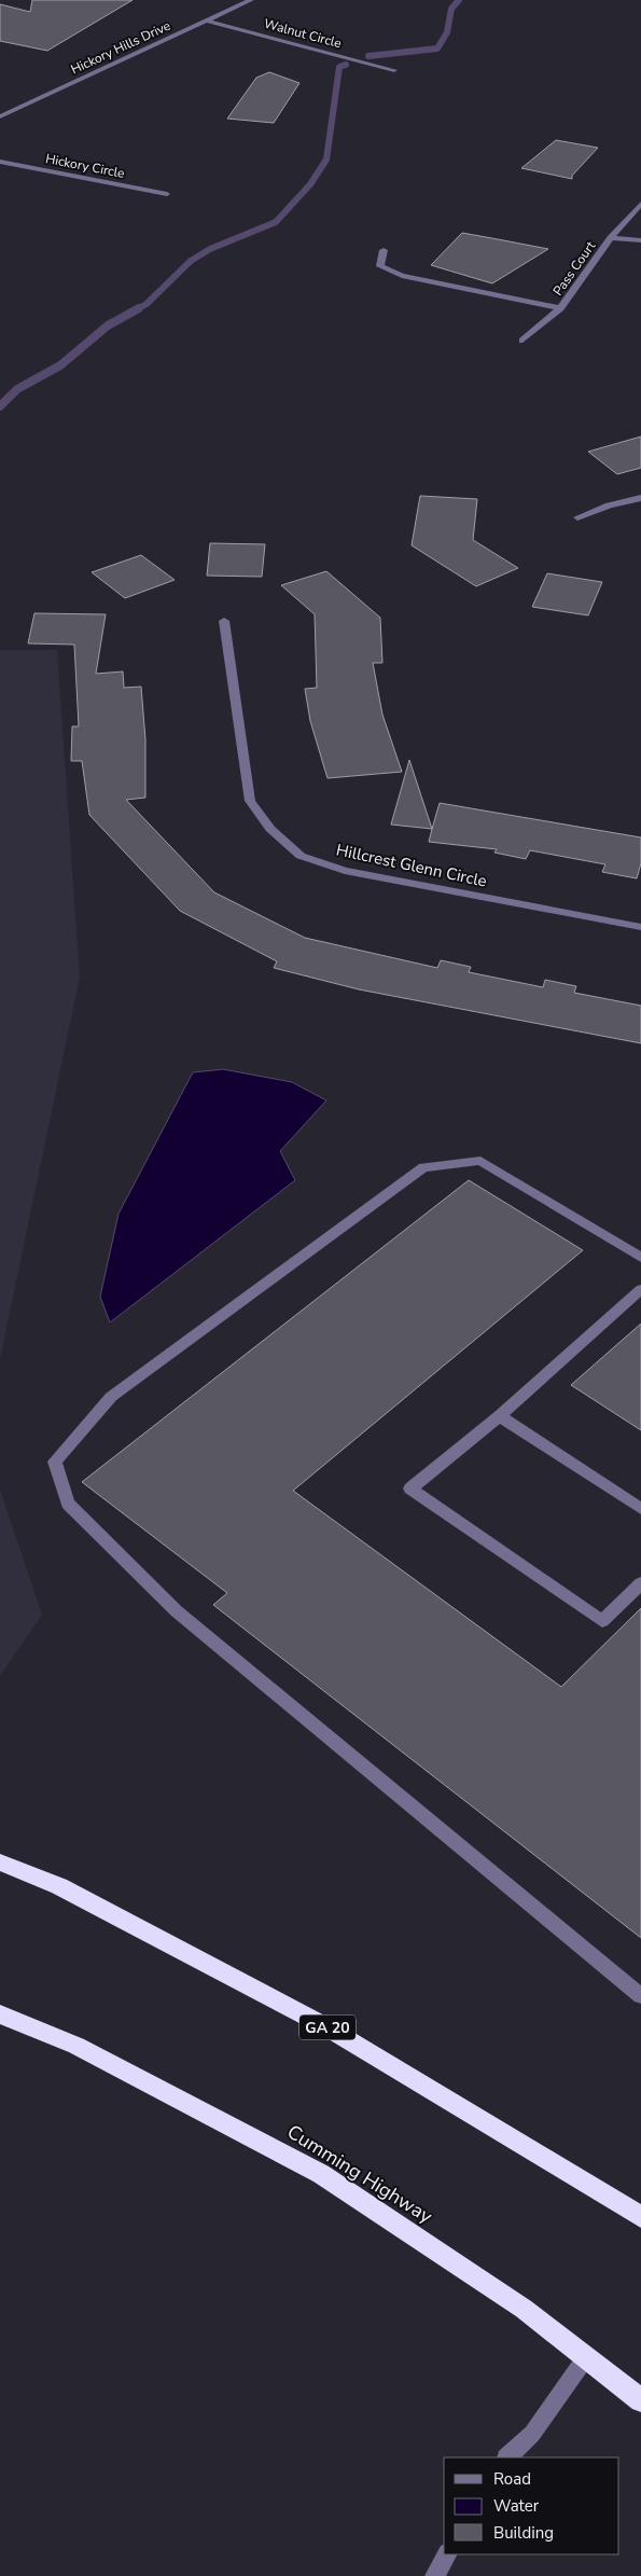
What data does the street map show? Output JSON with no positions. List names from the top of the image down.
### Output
{
  "streets": {
    "highway": ["GA 20", "Cumming Highway"],
    "street": [
      "Walnut Circle",
      "Hickory Hills Drive",
      "Hickory Circle",
      "Pass Court",
      "Hillcrest Glenn Circle"
    ]
  },
  "crossings": [
    ["Walnut Circle", "Hickory Hills Drive"]
  ],
  "legend": ["Road", "Water", "Building"]
}
